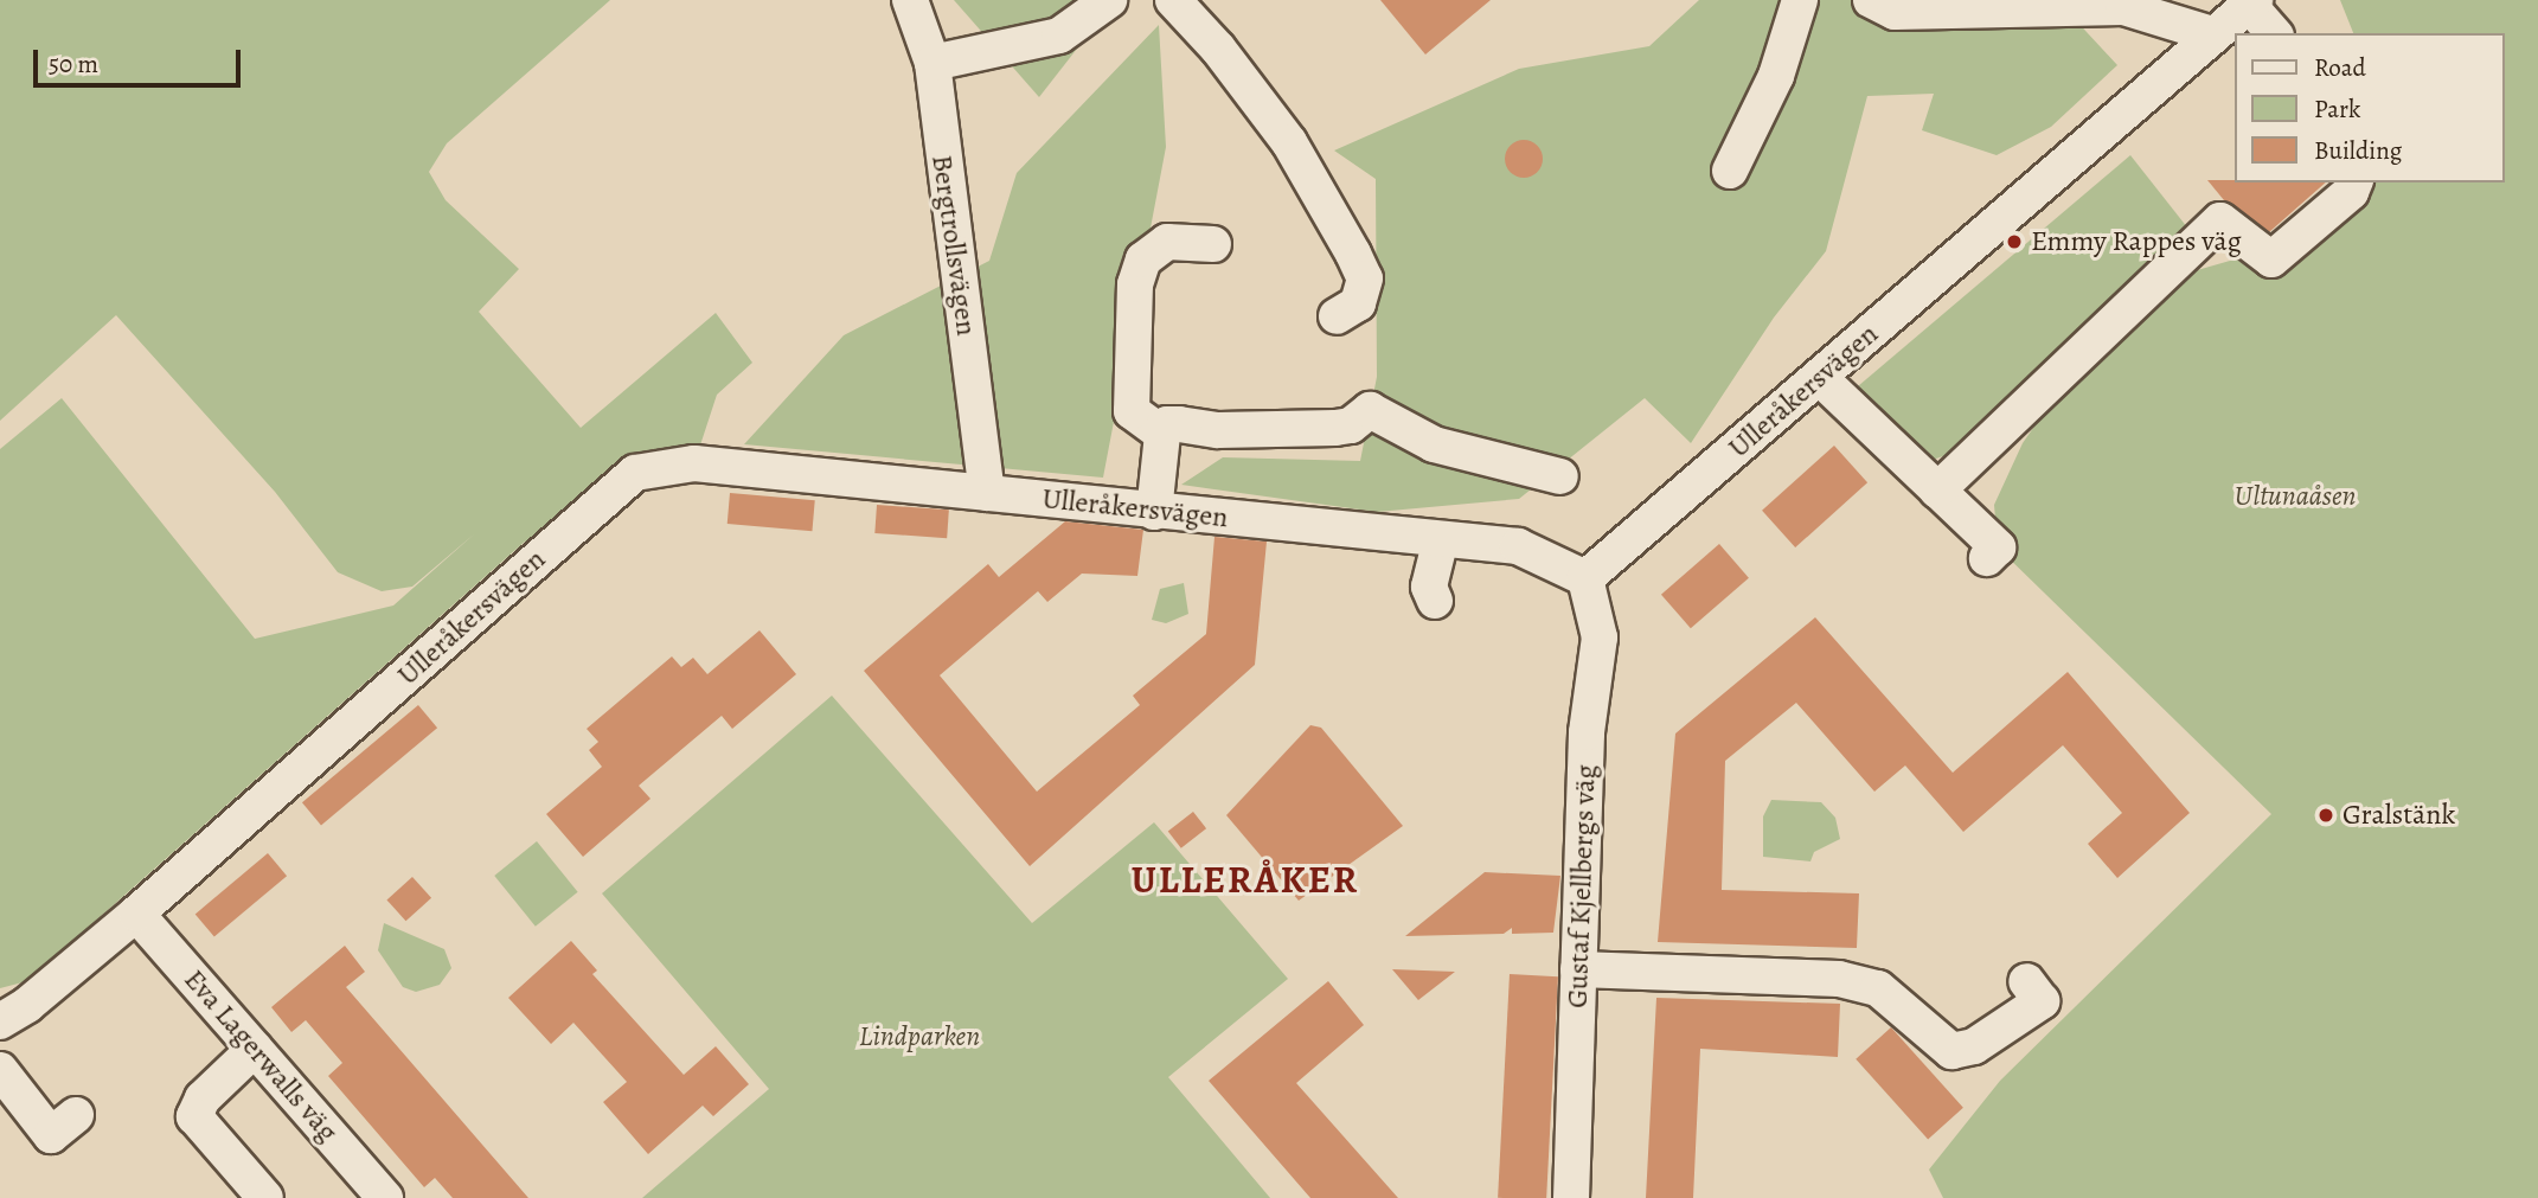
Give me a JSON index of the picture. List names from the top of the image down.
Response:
{
  "streets": {
    "street": [
      "Bergtrollsvägen",
      "Ulleråkersvägen",
      "Gustaf Kjellbergs väg",
      "Eva Lagerwalls väg"
    ]
  },
  "crossings": [
    ["Bergtrollsvägen", "Ulleråkersvägen"],
    ["Ulleråkersvägen", "Gustaf Kjellbergs väg"],
    ["Ulleråkersvägen", "Eva Lagerwalls väg"]
  ],
  "districts": ["ULLERÅKER"],
  "parks": ["Ultunaåsen", "Lindparken"],
  "places": ["Emmy Rappes väg", "Gralstänk"],
  "legend": ["Road", "Park", "Building"],
  "scale_bar": "50 m"
}
